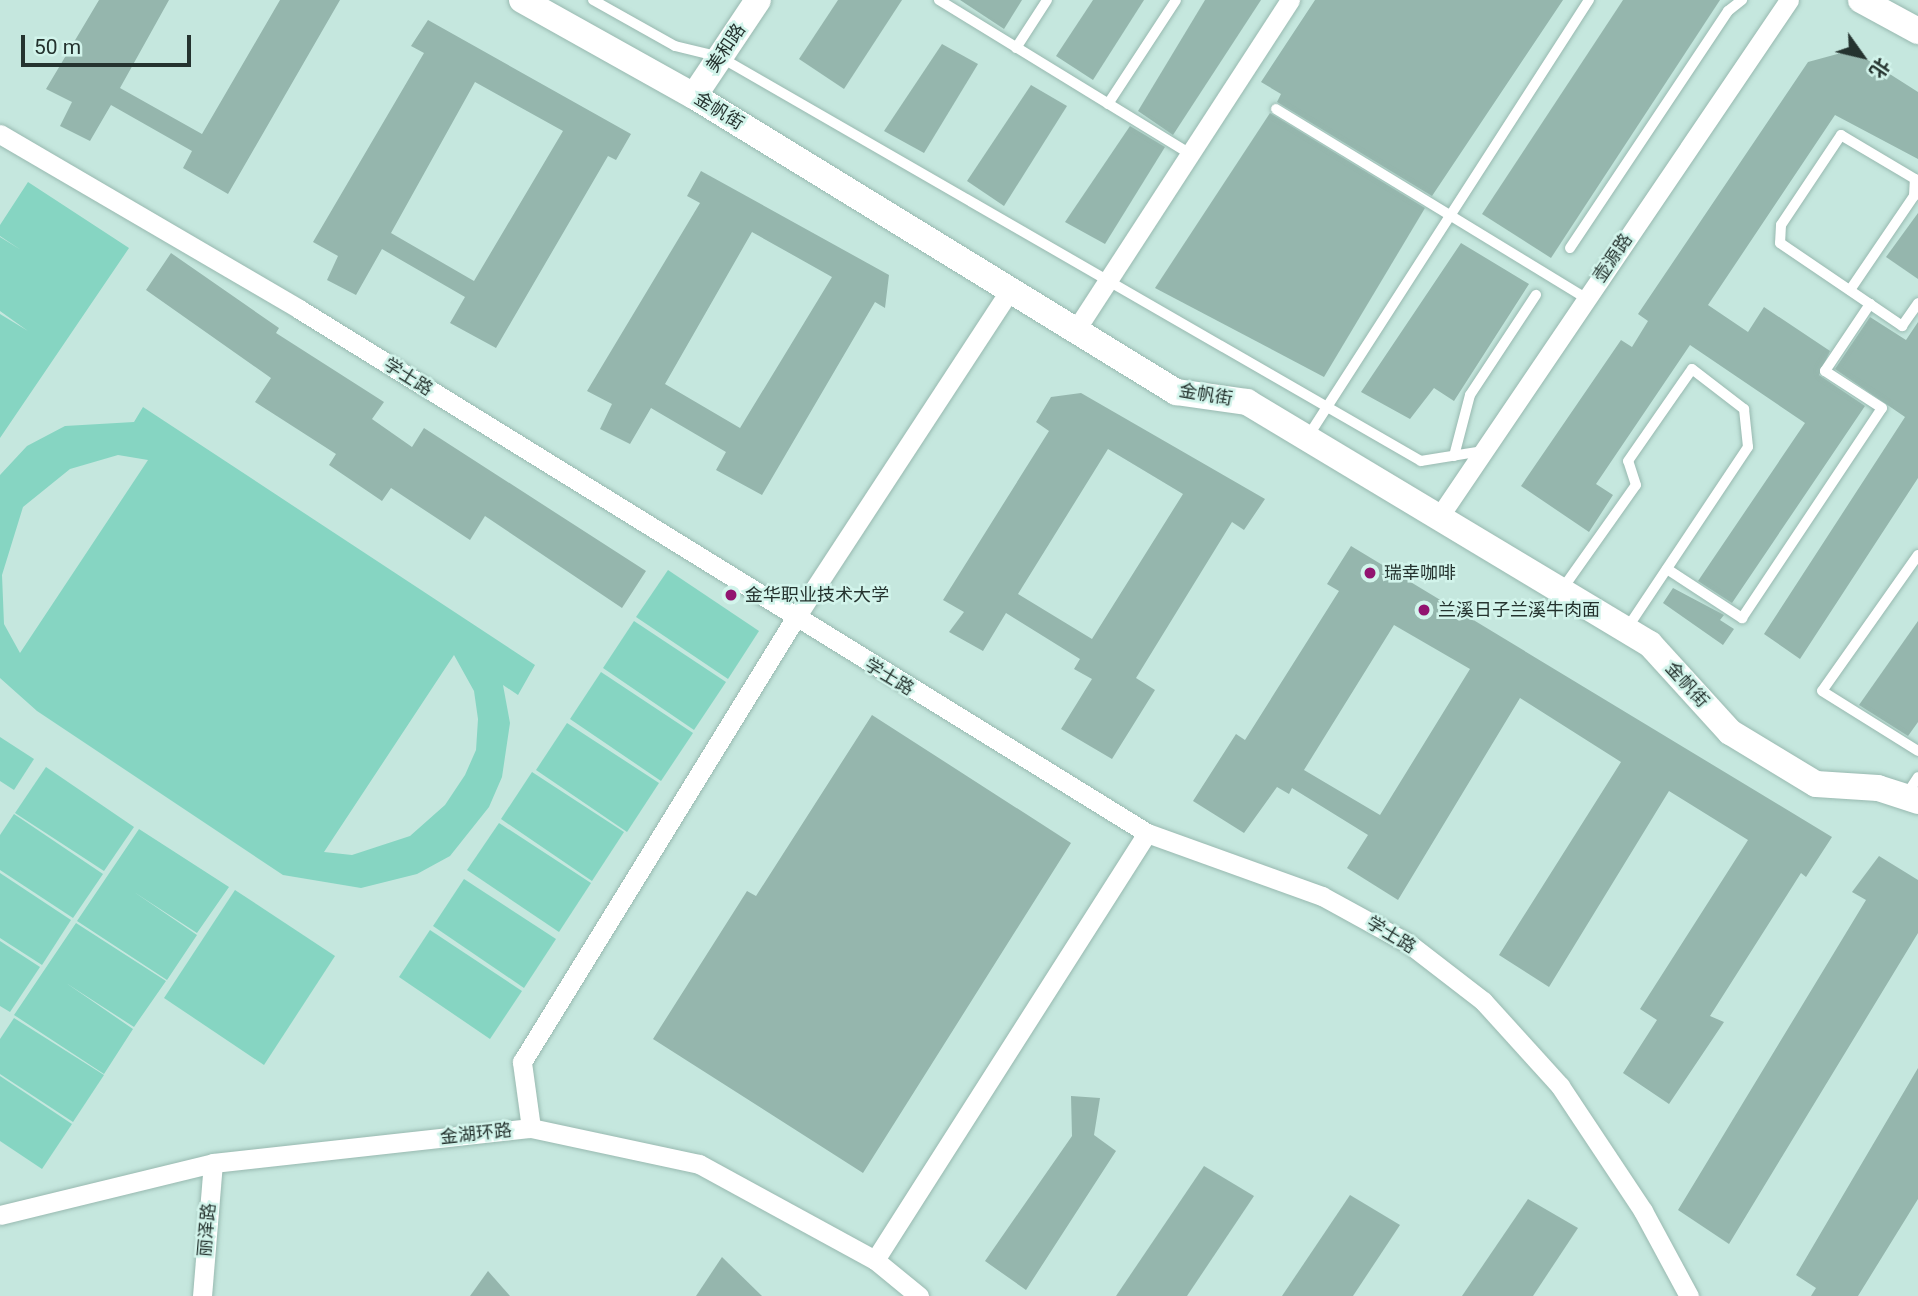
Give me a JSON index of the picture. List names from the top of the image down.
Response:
{
  "streets": {
    "street": [
      "美和路",
      "金帆街",
      "壶源路",
      "学士路",
      "金湖环路",
      "丽泽路"
    ]
  },
  "crossings": [
    ["美和路", "金帆街"],
    ["金帆街", "壶源路"],
    ["金湖环路", "丽泽路"]
  ],
  "places": ["瑞幸咖啡", "金华职业技术大学", "兰溪日子兰溪牛肉面"],
  "scale_bar": "50 m",
  "north": "bottom right"
}
